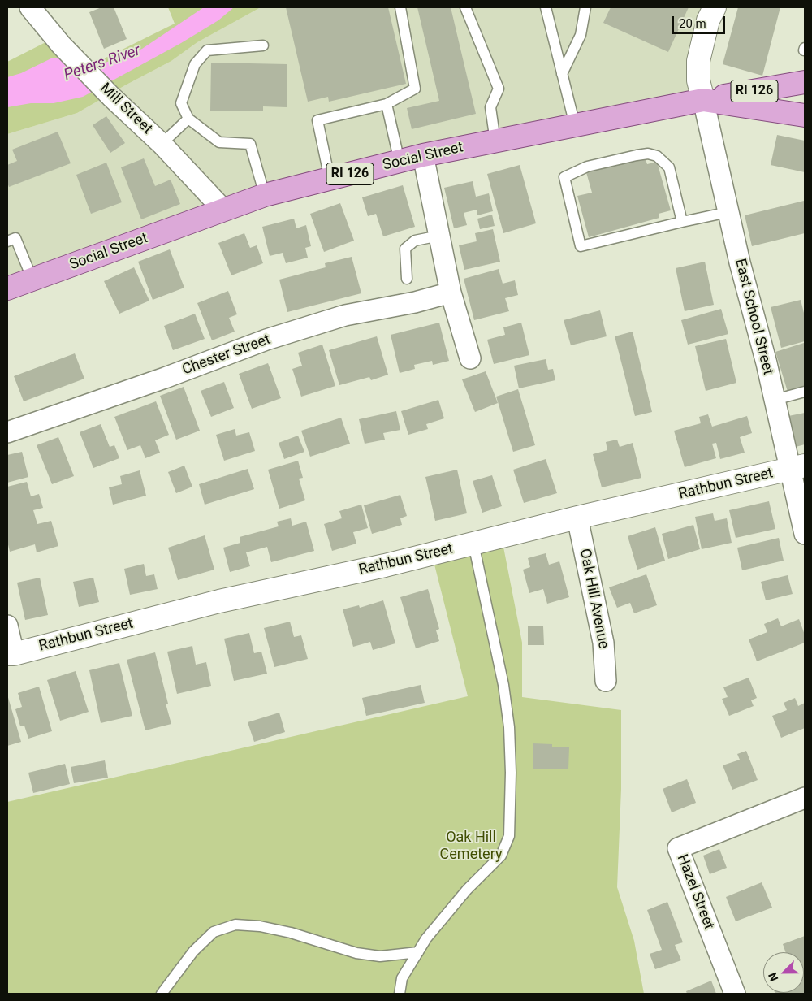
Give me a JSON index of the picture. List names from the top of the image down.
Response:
{
  "streets": {
    "main road": ["RI 126", "Social Street", "Rathbun Street"],
    "street": [
      "Mill Street",
      "East School Street",
      "Chester Street",
      "Oak Hill Avenue",
      "Hazel Street"
    ]
  },
  "crossings": [
    ["RI 126", "Social Street"],
    ["RI 126", "East School Street"],
    ["Mill Street", "Social Street"],
    ["Social Street", "East School Street"],
    ["East School Street", "Rathbun Street"],
    ["Rathbun Street", "Oak Hill Avenue"]
  ],
  "water": ["Peters River"],
  "parks": ["Oak Hill Cemetery"],
  "scale_bar": "20 m",
  "north": "bottom left"
}
